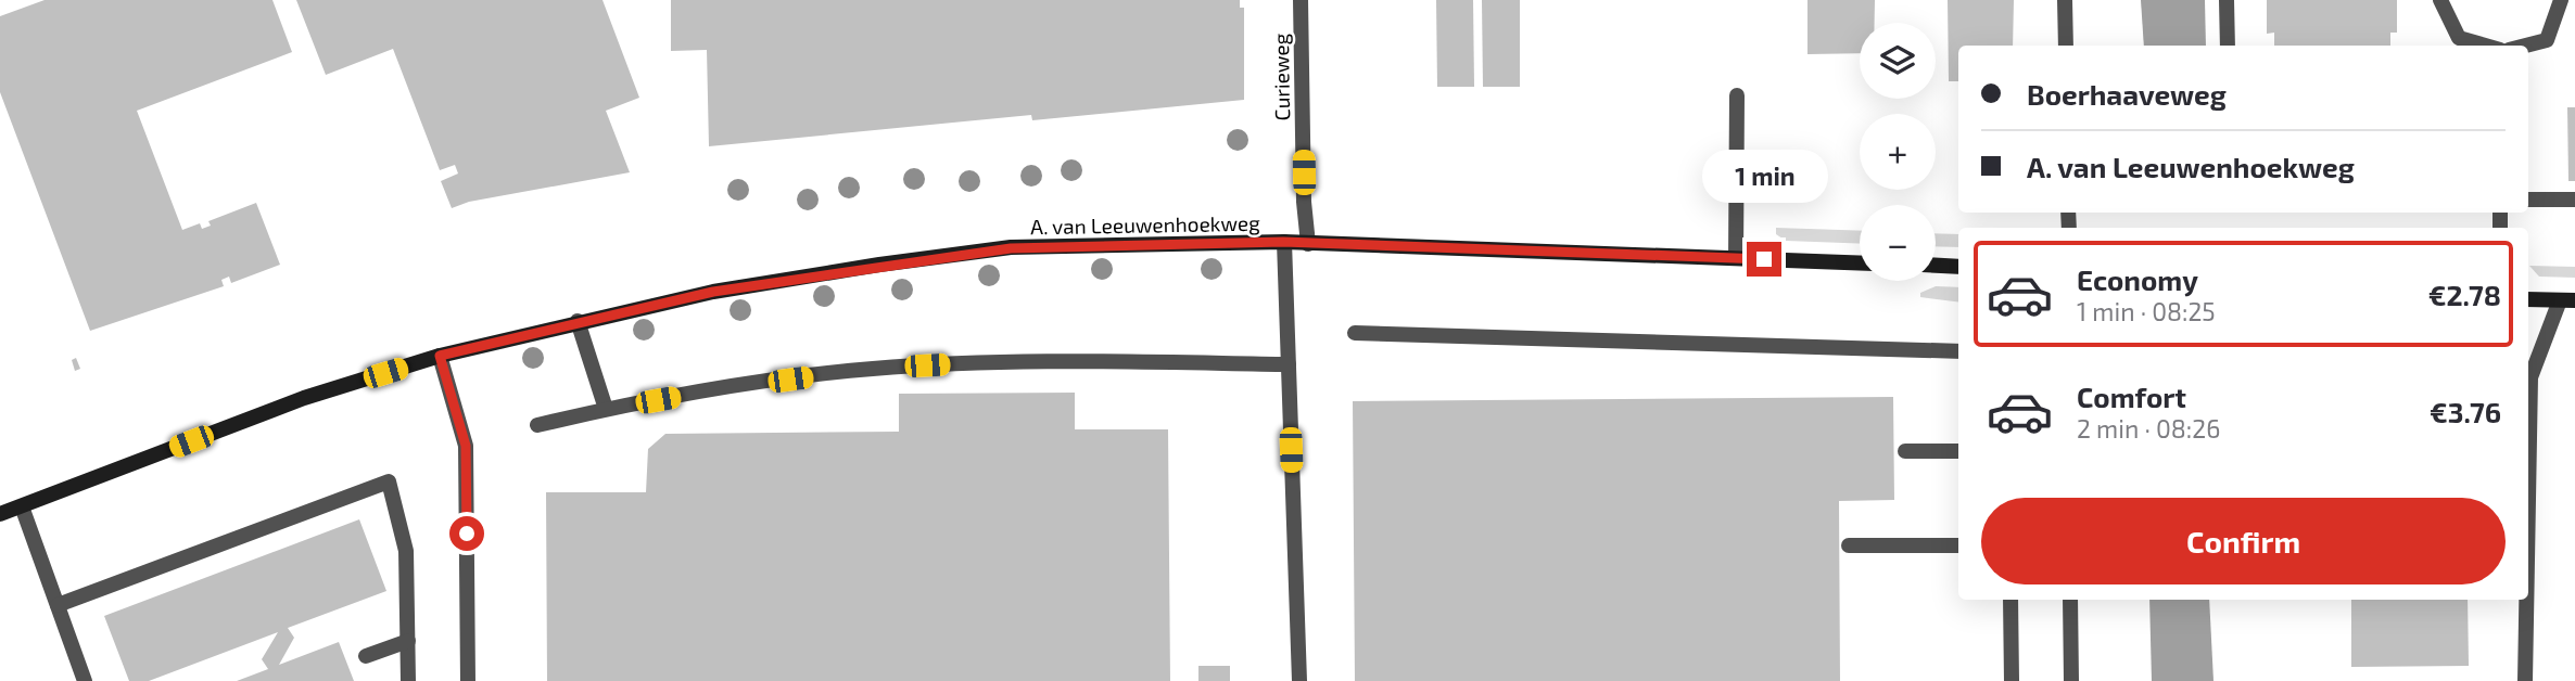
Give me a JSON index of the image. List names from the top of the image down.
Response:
{
  "streets": {
    "street": ["Curieweg", "A. van Leeuwenhoekweg"]
  },
  "crossings": [
    ["Curieweg", "A. van Leeuwenhoekweg"]
  ],
  "page": {
    "map_buttons": ["+", "−"],
    "banner": ["Boerhaaveweg", "A. van Leeuwenhoekweg"],
    "bubble": "1 min",
    "list": [
      {
        "name": "Economy",
        "note": "1 min · 08:25",
        "value": "€2.78"
      },
      {
        "name": "Comfort",
        "note": "2 min · 08:26",
        "value": "€3.76"
      }
    ],
    "buttons": "Confirm"
  }
}
